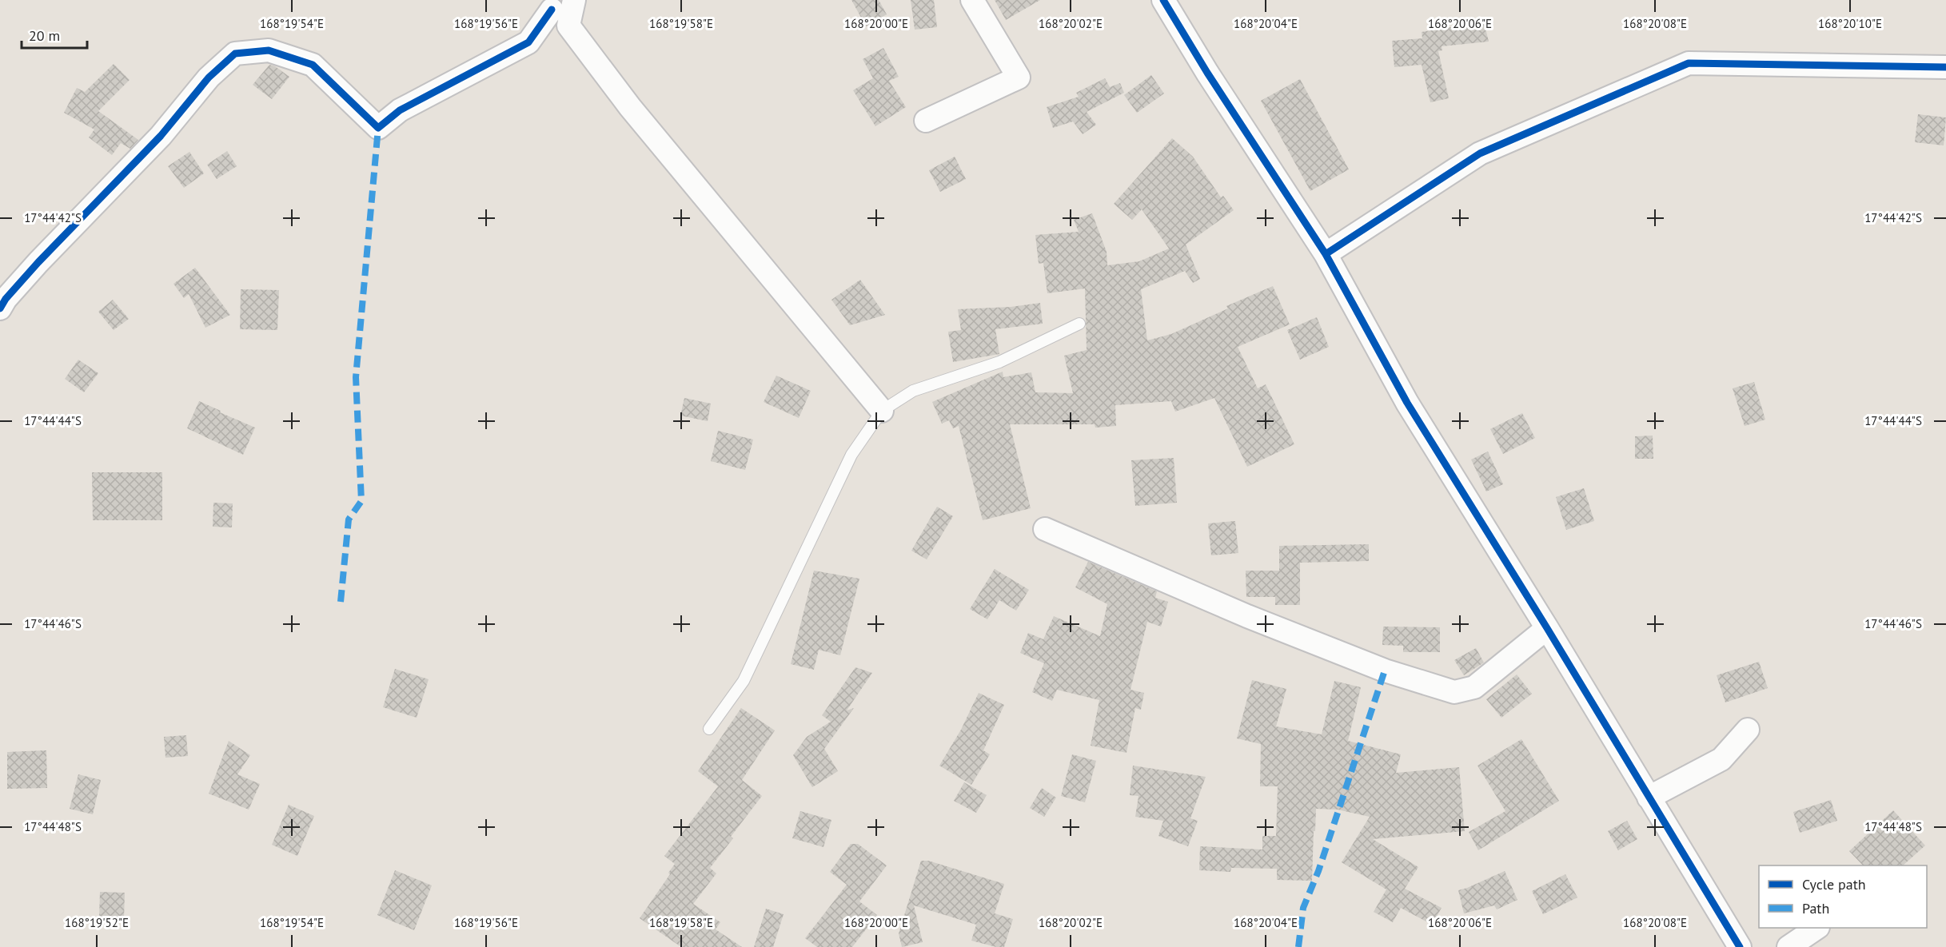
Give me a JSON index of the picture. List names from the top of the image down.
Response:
{
  "legend": ["Cycle path", "Path"],
  "scale_bar": "20 m",
  "coordinates": [
    "168°19'54\"E",
    "168°19'56\"E",
    "168°19'58\"E",
    "168°20'00\"E",
    "168°20'02\"E",
    "168°20'04\"E",
    "168°20'06\"E",
    "168°20'08\"E",
    "168°20'10\"E",
    "17°44'42\"S",
    "17°44'44\"S",
    "17°44'46\"S",
    "17°44'48\"S",
    "168°19'52\"E"
  ]
}
